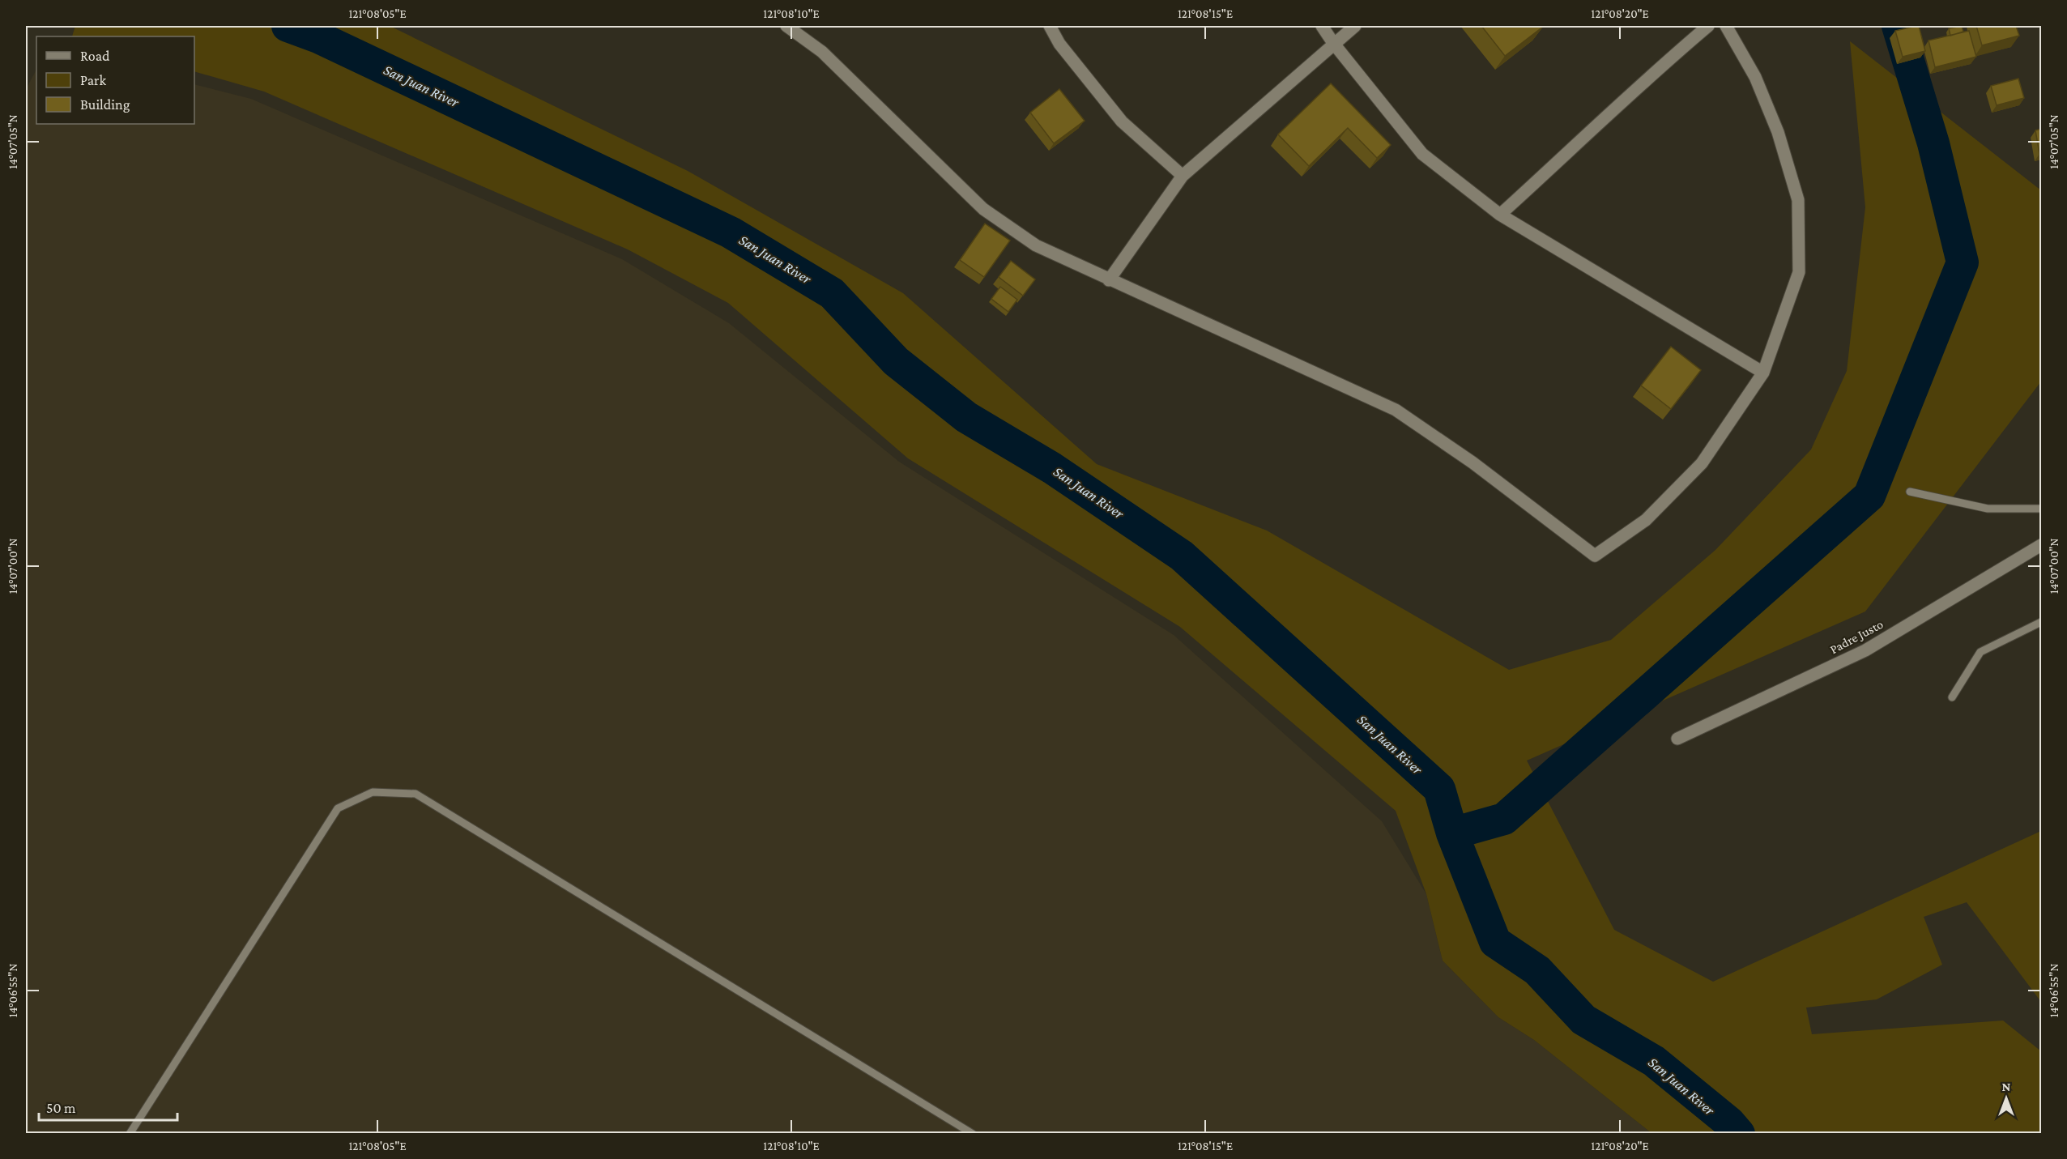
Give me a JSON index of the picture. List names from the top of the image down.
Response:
{
  "streets": {
    "street": ["Padre Justo"]
  },
  "water": ["San Juan River"],
  "legend": ["Road", "Park", "Building"],
  "scale_bar": "50 m",
  "north": "top",
  "coordinates": [
    "121°08'05\"E",
    "121°08'10\"E",
    "121°08'15\"E",
    "121°08'20\"E",
    "14°07'05\"N",
    "14°07'00\"N",
    "14°06'55\"N"
  ]
}
